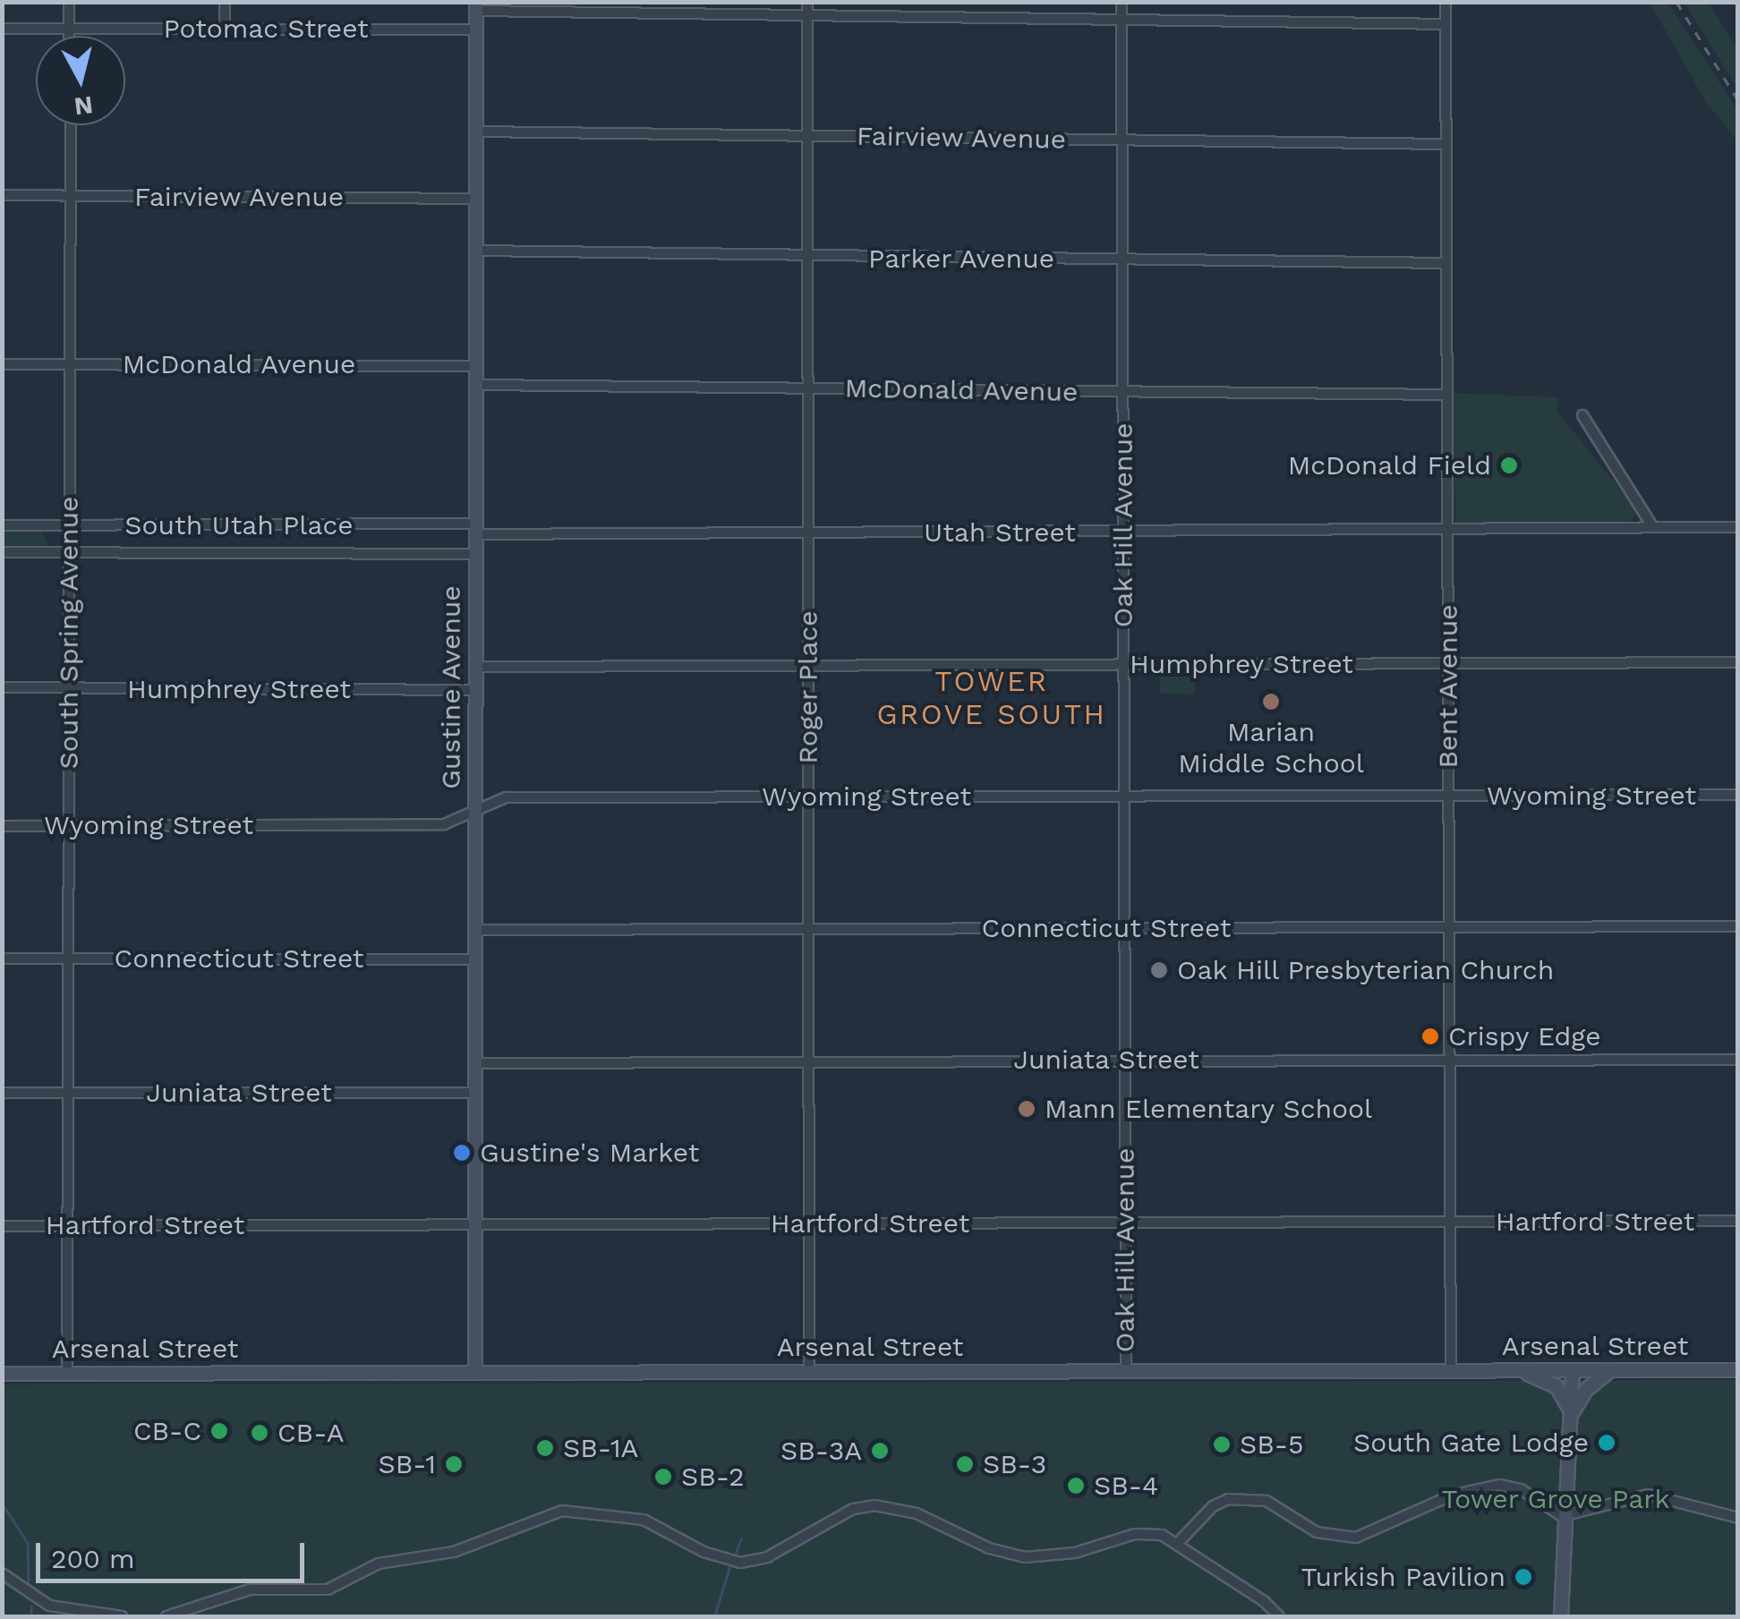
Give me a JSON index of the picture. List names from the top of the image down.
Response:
{
  "streets": {
    "street": [
      "Potomac Street",
      "Fairview Avenue",
      "Parker Avenue",
      "McDonald Avenue",
      "South Utah Place",
      "Oak Hill Avenue",
      "Utah Street",
      "South Spring Avenue",
      "Humphrey Street",
      "Bent Avenue",
      "Gustine Avenue",
      "Roger Place",
      "Wyoming Street",
      "Connecticut Street",
      "Juniata Street",
      "Hartford Street",
      "Arsenal Street"
    ]
  },
  "crossings": [
    ["Potomac Street", "Gustine Avenue"],
    ["Fairview Avenue", "Oak Hill Avenue"],
    ["Fairview Avenue", "South Spring Avenue"],
    ["Fairview Avenue", "Bent Avenue"],
    ["Fairview Avenue", "Gustine Avenue"],
    ["Fairview Avenue", "Roger Place"],
    ["Parker Avenue", "Oak Hill Avenue"],
    ["Parker Avenue", "Bent Avenue"],
    ["Parker Avenue", "Gustine Avenue"],
    ["Parker Avenue", "Roger Place"],
    ["McDonald Avenue", "Oak Hill Avenue"],
    ["McDonald Avenue", "South Spring Avenue"],
    ["McDonald Avenue", "Bent Avenue"],
    ["McDonald Avenue", "Gustine Avenue"],
    ["McDonald Avenue", "Roger Place"],
    ["South Utah Place", "Utah Street"],
    ["South Utah Place", "South Spring Avenue"],
    ["South Utah Place", "Gustine Avenue"],
    ["Oak Hill Avenue", "Utah Street"],
    ["Oak Hill Avenue", "Humphrey Street"],
    ["Oak Hill Avenue", "Wyoming Street"],
    ["Oak Hill Avenue", "Connecticut Street"],
    ["Oak Hill Avenue", "Juniata Street"],
    ["Oak Hill Avenue", "Hartford Street"],
    ["Oak Hill Avenue", "Arsenal Street"],
    ["Utah Street", "Bent Avenue"],
    ["Utah Street", "Gustine Avenue"],
    ["Utah Street", "Roger Place"],
    ["South Spring Avenue", "Humphrey Street"],
    ["South Spring Avenue", "Wyoming Street"],
    ["South Spring Avenue", "Connecticut Street"],
    ["South Spring Avenue", "Juniata Street"],
    ["South Spring Avenue", "Hartford Street"],
    ["South Spring Avenue", "Arsenal Street"],
    ["Humphrey Street", "Bent Avenue"],
    ["Humphrey Street", "Gustine Avenue"],
    ["Humphrey Street", "Roger Place"],
    ["Bent Avenue", "Wyoming Street"],
    ["Bent Avenue", "Connecticut Street"],
    ["Bent Avenue", "Juniata Street"],
    ["Bent Avenue", "Hartford Street"],
    ["Bent Avenue", "Arsenal Street"],
    ["Gustine Avenue", "Wyoming Street"],
    ["Gustine Avenue", "Connecticut Street"],
    ["Gustine Avenue", "Juniata Street"],
    ["Gustine Avenue", "Hartford Street"],
    ["Gustine Avenue", "Arsenal Street"],
    ["Roger Place", "Wyoming Street"],
    ["Roger Place", "Connecticut Street"],
    ["Roger Place", "Juniata Street"],
    ["Roger Place", "Hartford Street"],
    ["Roger Place", "Arsenal Street"]
  ],
  "districts": ["TOWER GROVE SOUTH"],
  "parks": ["Tower Grove Park"],
  "places": [
    "McDonald Field",
    "Marian Middle School",
    "Oak Hill Presbyterian Church",
    "Crispy Edge",
    "Mann Elementary School",
    "Gustine's Market",
    "CB-C",
    "CB-A",
    "South Gate Lodge",
    "SB-5",
    "SB-1A",
    "SB-3A",
    "SB-1",
    "SB-3",
    "SB-2",
    "SB-4",
    "Turkish Pavilion"
  ],
  "scale_bar": "200 m",
  "north": "bottom"
}
